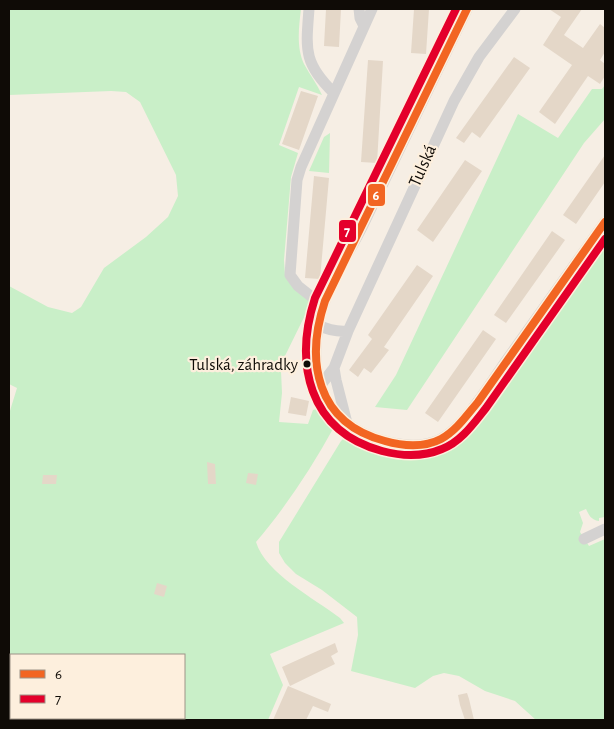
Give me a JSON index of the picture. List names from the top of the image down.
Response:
{
  "streets": {
    "street": ["Tulská"]
  },
  "places": ["Tulská, záhradky"],
  "lines": ["transit line 6", "transit line 7"],
  "legend": ["6", "7"]
}
